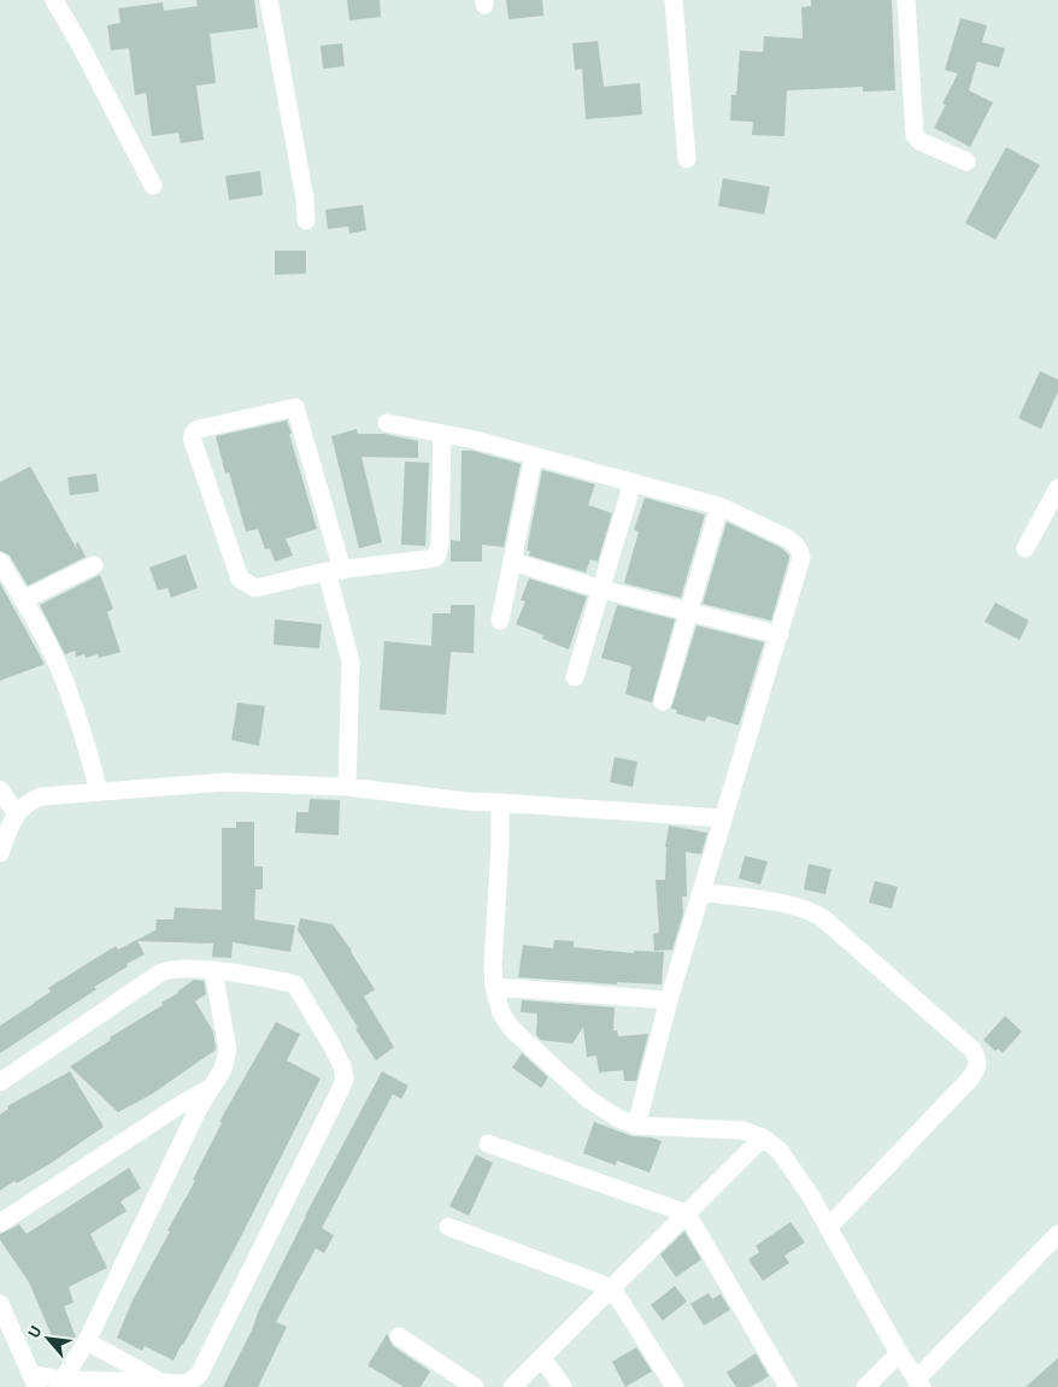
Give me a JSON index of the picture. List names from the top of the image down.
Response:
{
  "north": "top left"
}
